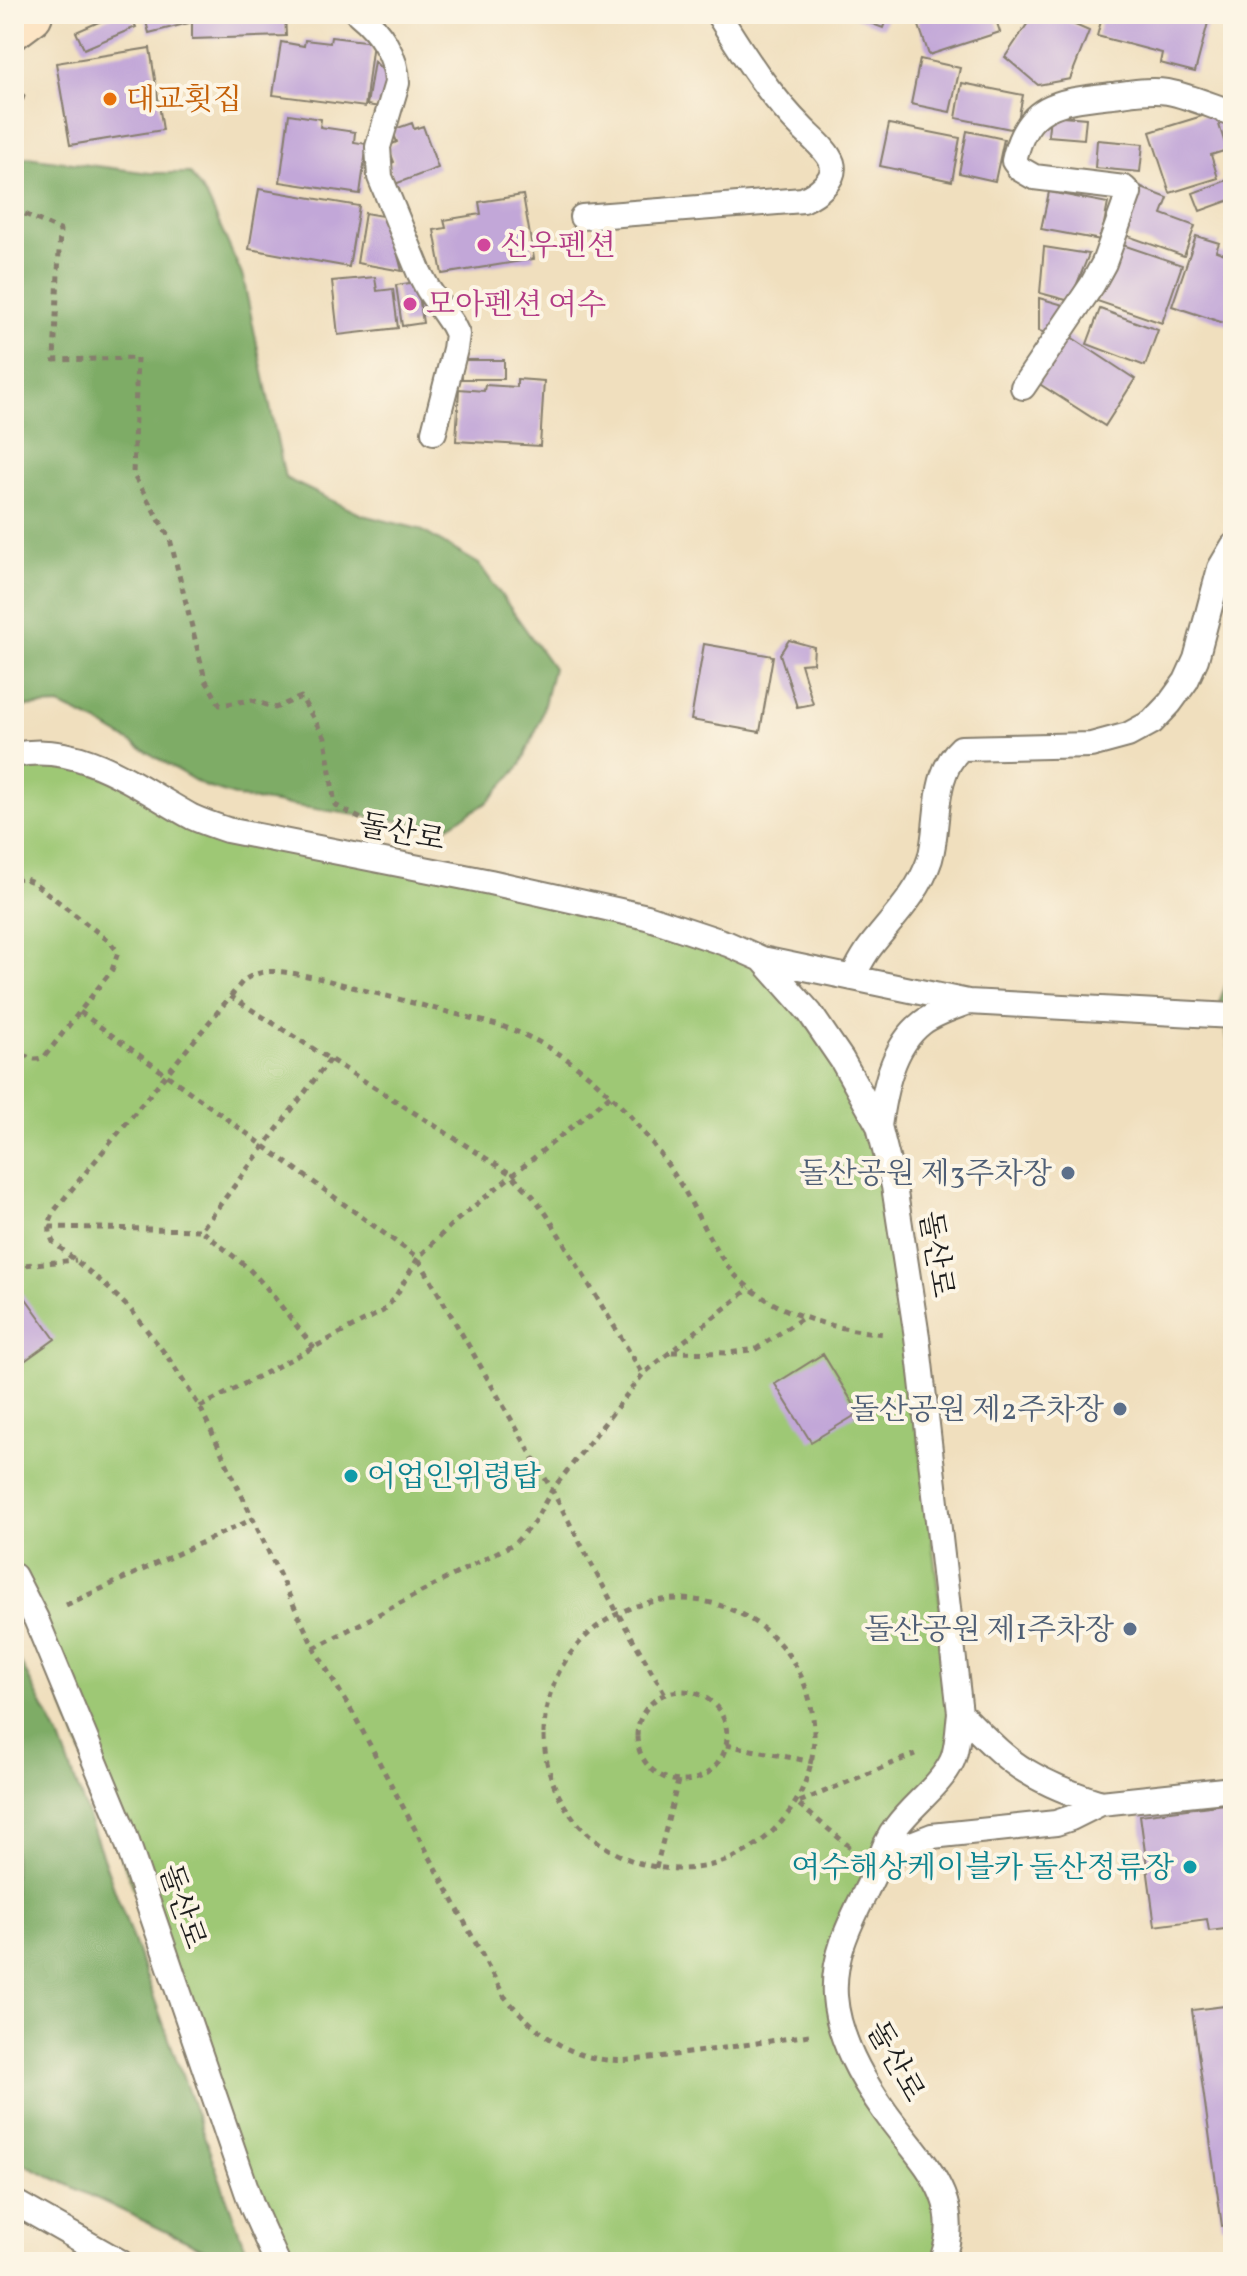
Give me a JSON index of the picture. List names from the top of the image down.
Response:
{
  "streets": {
    "lane": ["돌산로"]
  },
  "places": [
    "대교횟집",
    "신우펜션",
    "모아펜션 여수",
    "돌산공원 제3주차장",
    "돌산공원 제2주차장",
    "어업인위령탑",
    "돌산공원 제1주차장",
    "여수해상케이블카 돌산정류장"
  ]
}
